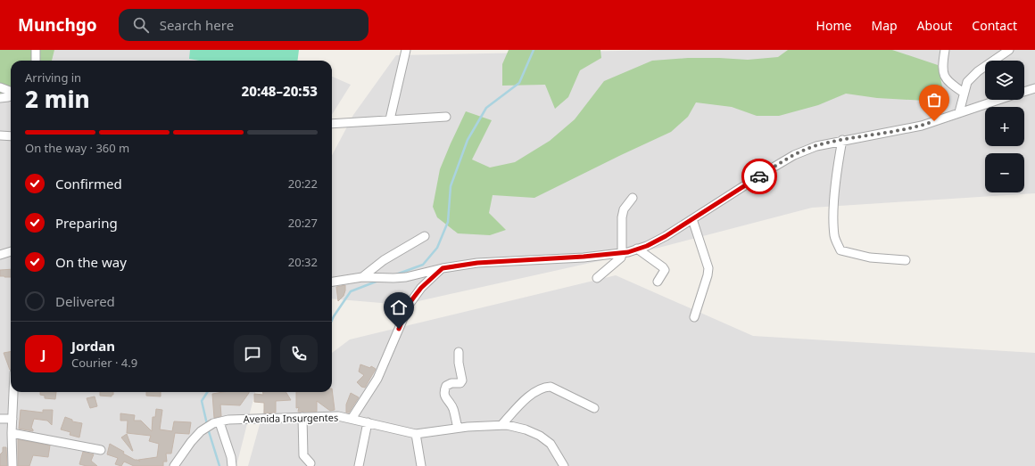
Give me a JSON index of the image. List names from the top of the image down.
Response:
{
  "streets": {
    "street": ["Avenida Insurgentes"]
  },
  "page": {
    "header": "Munchgo",
    "search": "Search here",
    "nav": [
      "Home",
      "Map",
      "About",
      "Contact"
    ],
    "map_buttons": ["+", "−"],
    "heading": ["2 min", "Arriving in", "20:48–20:53"],
    "panel": ["Jordan", "Courier · 4.9"],
    "bar": "On the way · 360 m",
    "list": [
      ["Confirmed", "20:22"],
      ["Preparing", "20:27"],
      ["On the way", "20:32"],
      "Delivered"
    ],
    "round": "J"
  }
}
